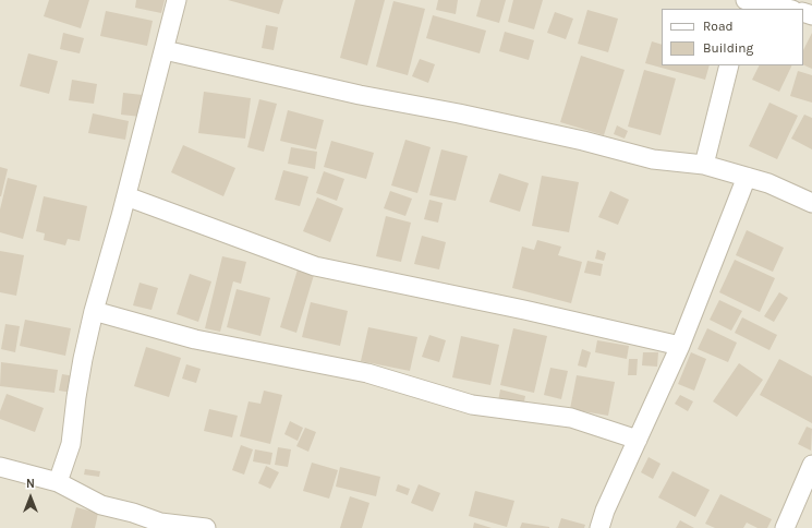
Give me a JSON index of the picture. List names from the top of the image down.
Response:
{
  "legend": ["Road", "Building"],
  "north": "top"
}
